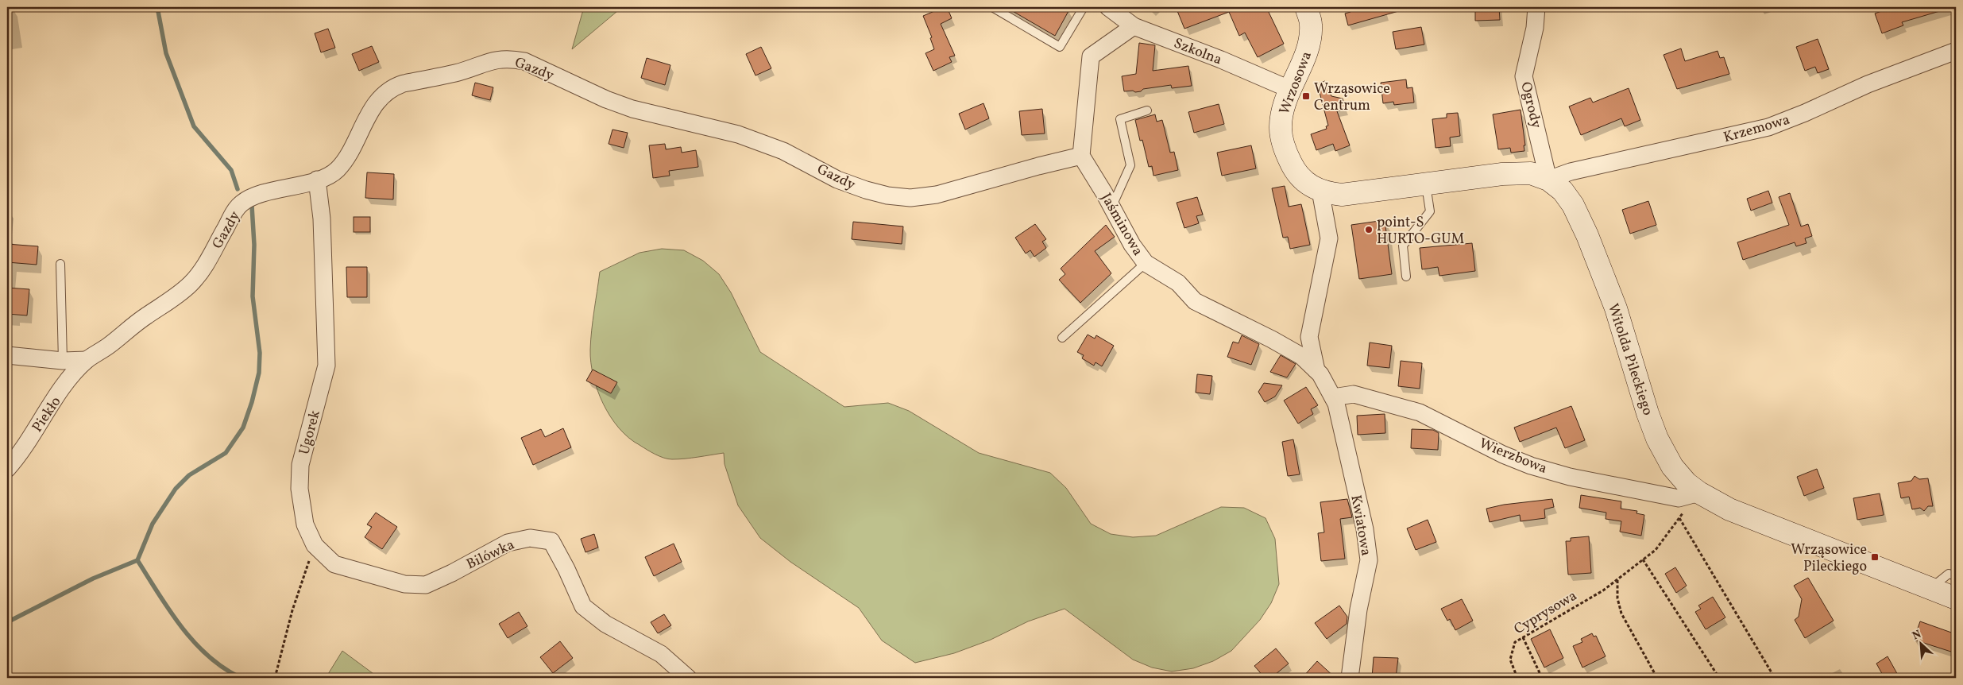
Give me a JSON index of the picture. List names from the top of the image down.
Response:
{
  "streets": {
    "street": [
      "Szkolna",
      "Gazdy",
      "Wrzosowa",
      "Ogrody",
      "Krzemowa",
      "Jaśminowa",
      "Witolda Pileckiego",
      "Piekło",
      "Ugorek",
      "Wierzbowa",
      "Kwiatowa",
      "Bilówka"
    ],
    "path": ["Cyprysowa"]
  },
  "crossings": [
    ["Szkolna", "Wrzosowa"],
    ["Gazdy", "Jaśminowa"],
    ["Gazdy", "Piekło"],
    ["Gazdy", "Ugorek"],
    ["Wrzosowa", "Witolda Pileckiego"],
    ["Ogrody", "Krzemowa"],
    ["Ogrody", "Witolda Pileckiego"],
    ["Krzemowa", "Witolda Pileckiego"],
    ["Jaśminowa", "Wierzbowa"],
    ["Jaśminowa", "Kwiatowa"],
    ["Witolda Pileckiego", "Wierzbowa"],
    ["Witolda Pileckiego", "Cyprysowa"],
    ["Ugorek", "Bilówka"],
    ["Wierzbowa", "Kwiatowa"],
    ["Wierzbowa", "Cyprysowa"]
  ],
  "places": {
    "transit": ["Wrząsowice Centrum", "Wrząsowice Pileckiego"],
    "other": ["point-S HURTO-GUM"]
  },
  "north": "top left"
}
